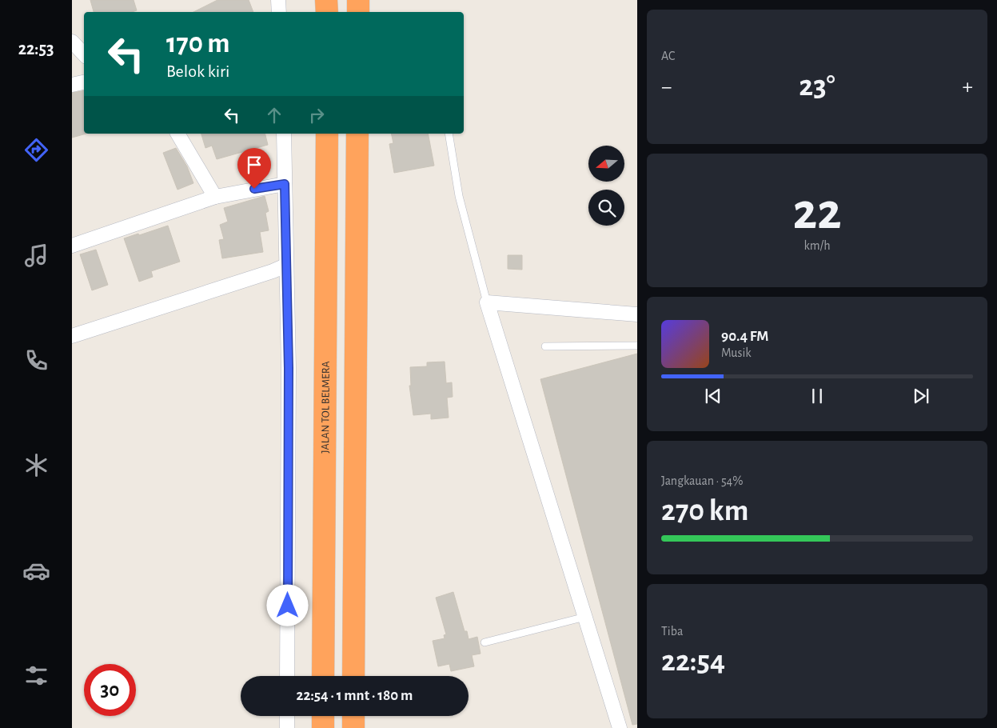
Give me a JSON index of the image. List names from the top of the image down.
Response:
{
  "streets": {
    "highway": ["JALAN TOL BELMERA"]
  },
  "north": "left",
  "page": {
    "tabs": "22:53",
    "tile": [
      "AC",
      ["22", "km/h"],
      ["Jangkauan · 54%", "270 km"],
      ["Tiba", "22:54"]
    ],
    "turn": ["170 m", "Belok kiri"],
    "heat": ["−", "23°", "+"],
    "song": ["90.4 FM", "Musik"],
    "limit": "30",
    "trip": "22:54 · 1 mnt · 180 m"
  }
}
